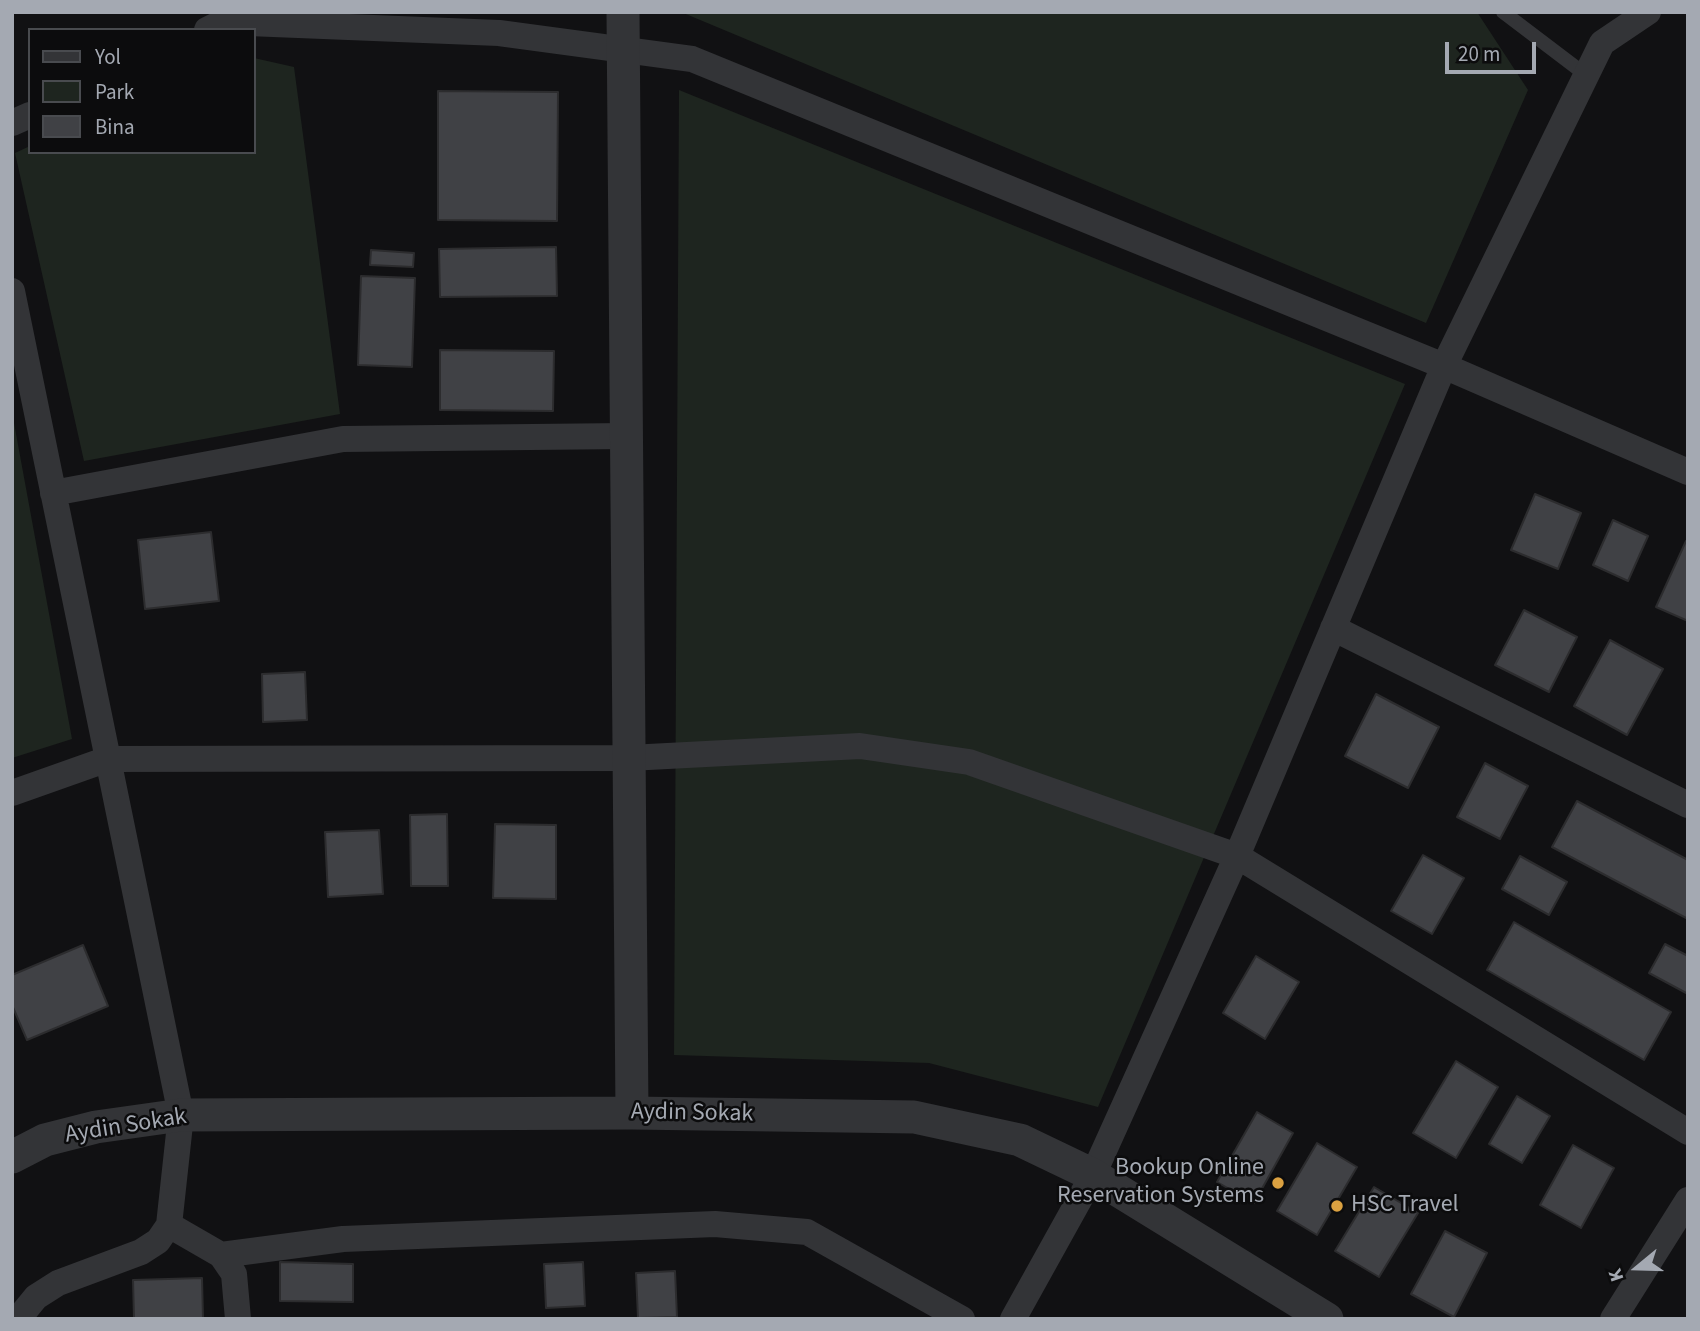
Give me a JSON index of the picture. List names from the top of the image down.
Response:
{
  "streets": {
    "street": ["Aydin Sokak"]
  },
  "places": ["Bookup Online Reservation Systems", "HSC Travel"],
  "legend": ["Yol", "Park", "Bina"],
  "scale_bar": "20 m",
  "north": "left"
}
